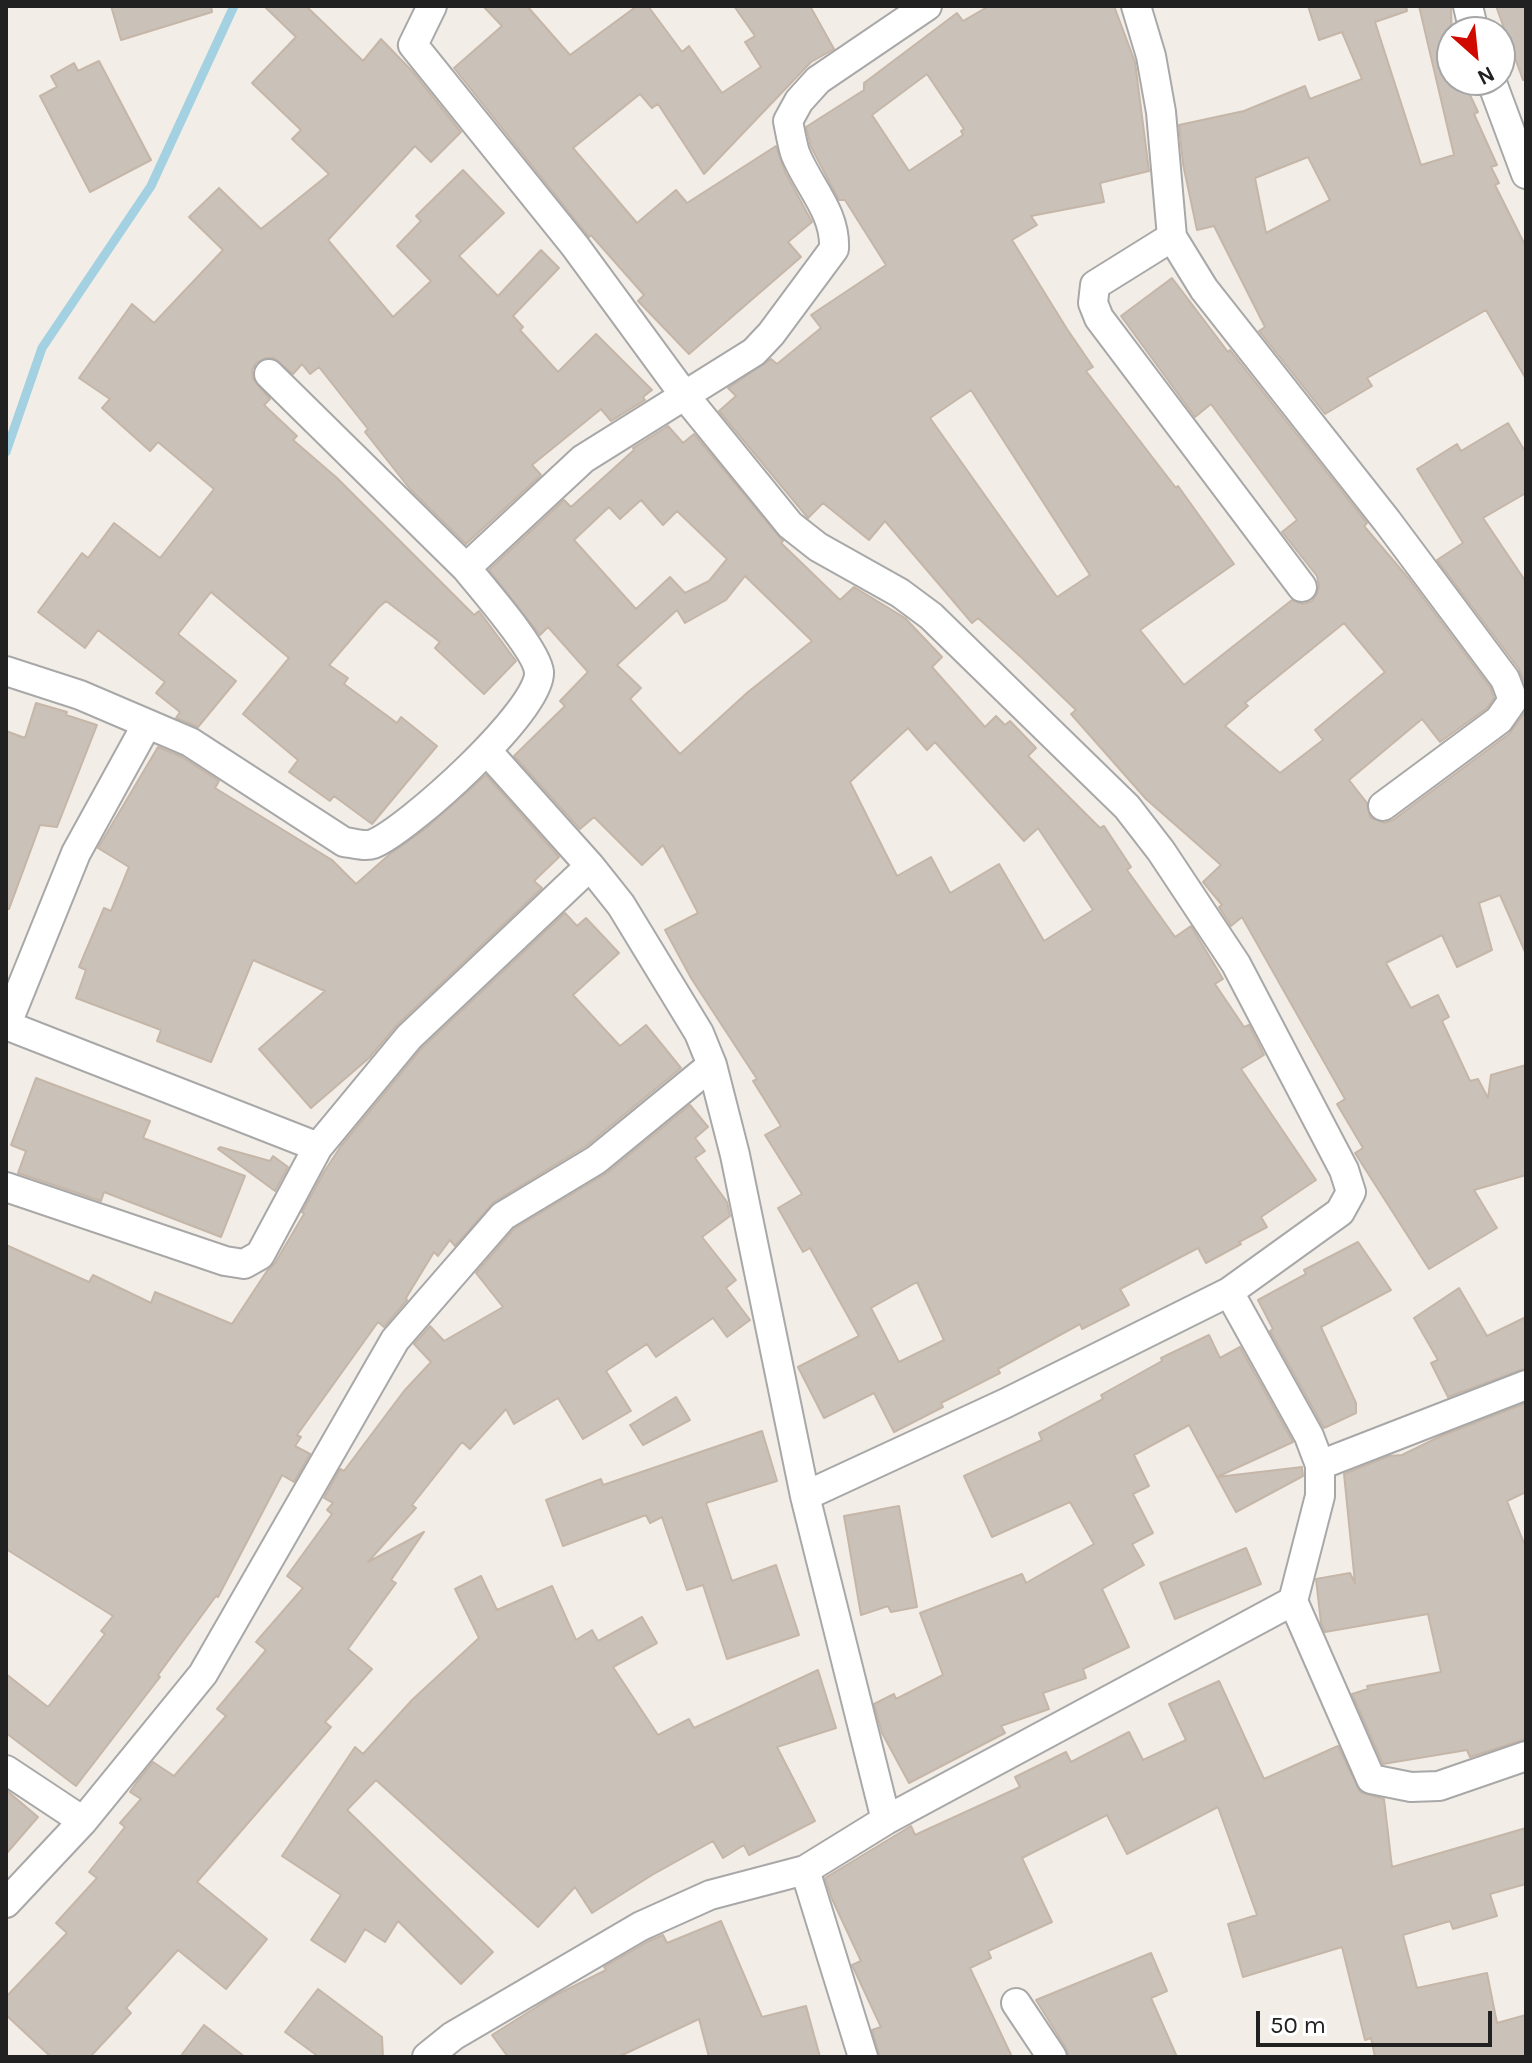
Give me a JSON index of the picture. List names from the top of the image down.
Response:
{
  "scale_bar": "50 m",
  "north": "bottom right"
}
